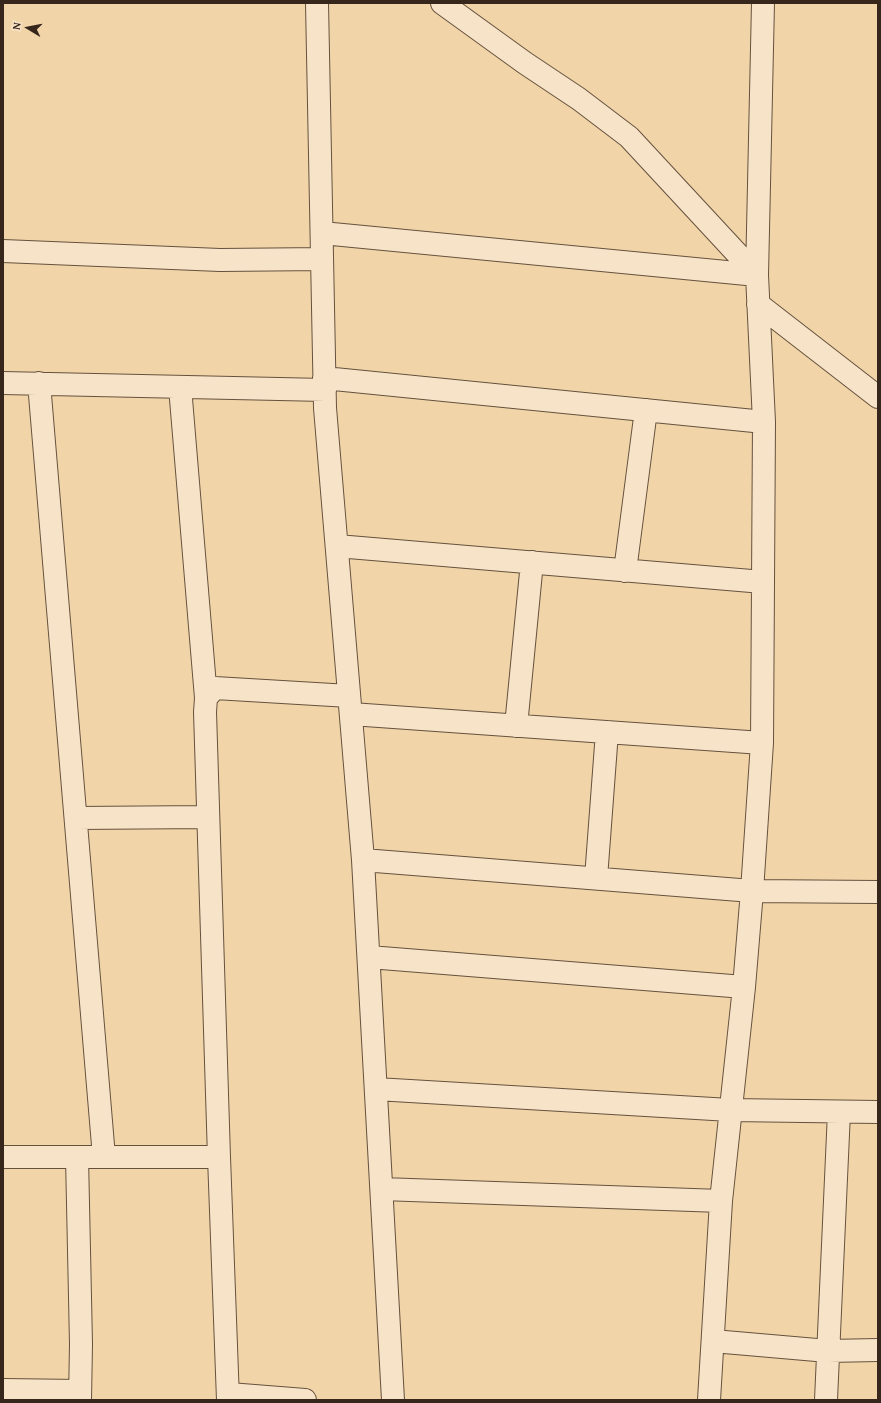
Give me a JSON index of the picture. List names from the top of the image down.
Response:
{
  "north": "left"
}
